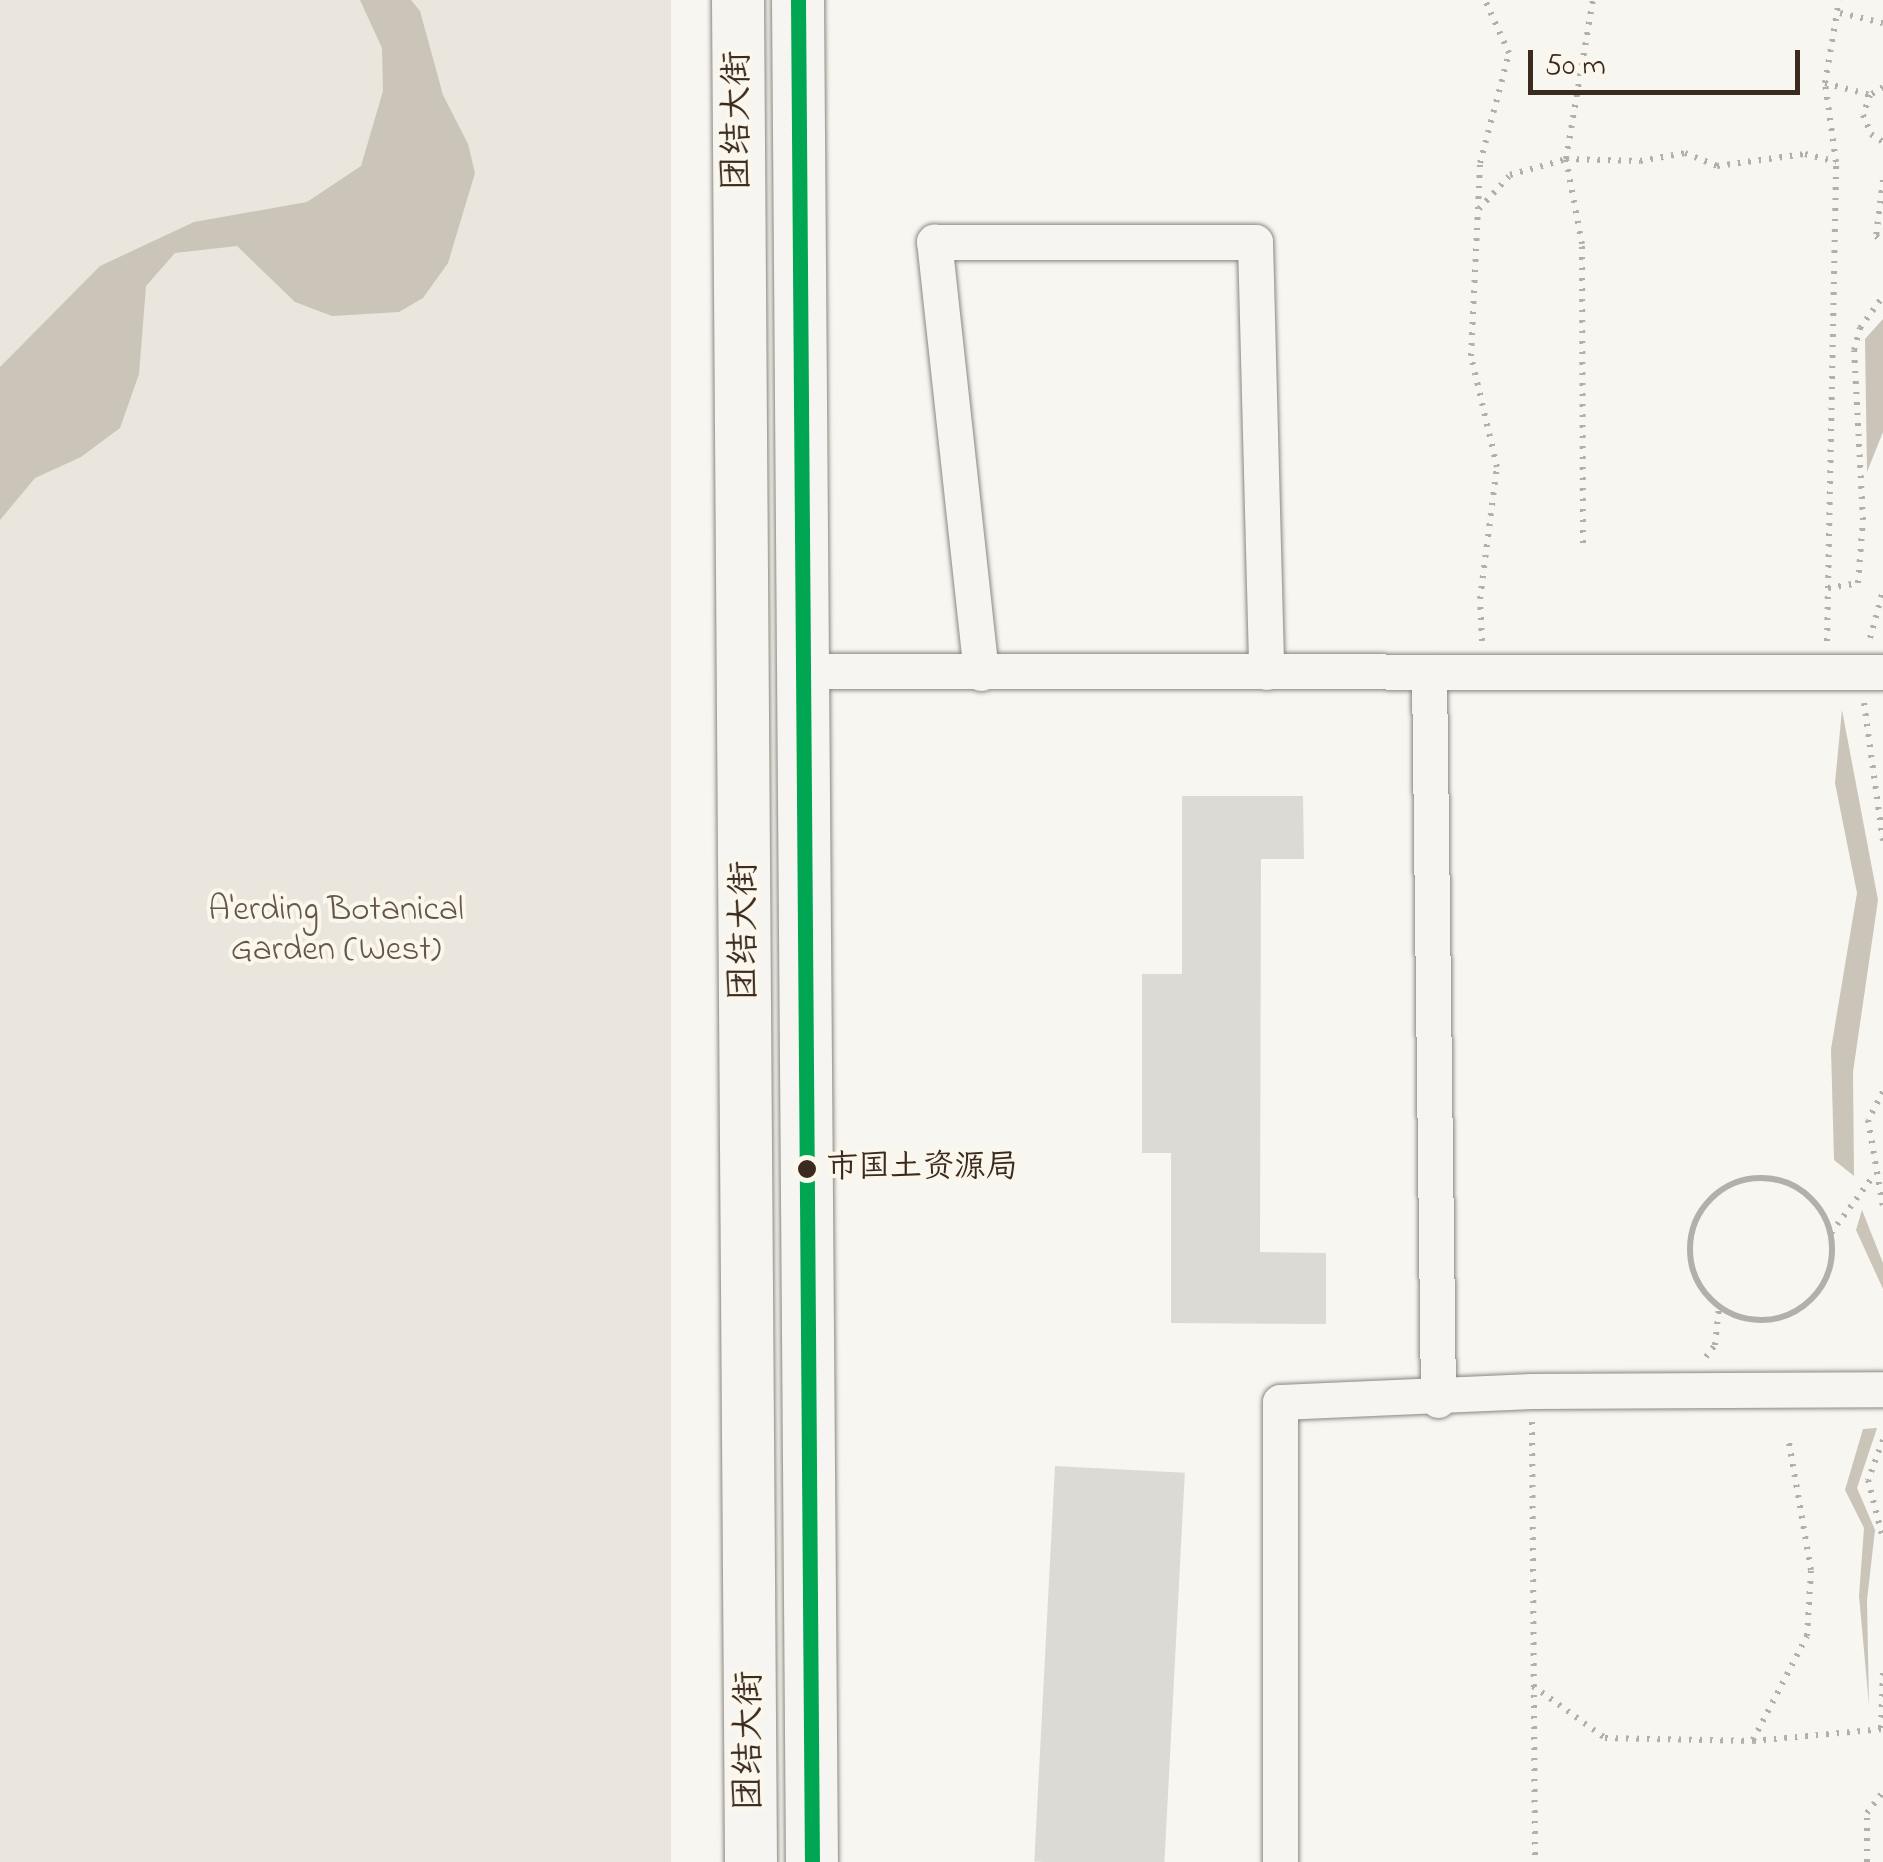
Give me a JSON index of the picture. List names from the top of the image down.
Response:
{
  "streets": {
    "main road": ["团结大街"]
  },
  "parks": ["A'erding Botanical Garden (West)"],
  "places": ["市国土资源局"],
  "scale_bar": "50 m"
}
